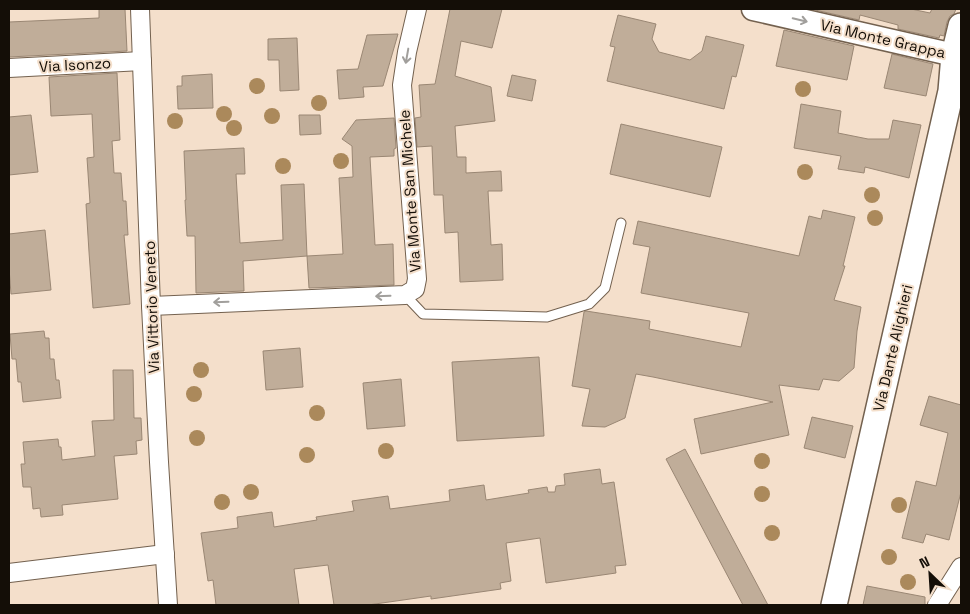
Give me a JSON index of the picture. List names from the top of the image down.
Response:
{
  "streets": {
    "main road": ["Via Dante Alighieri"],
    "street": [
      "Via Monte Grappa",
      "Via Isonzo",
      "Via Monte San Michele",
      "Via Vittorio Veneto"
    ]
  },
  "crossings": [
    ["Via Monte Grappa", "Via Dante Alighieri"],
    ["Via Isonzo", "Via Vittorio Veneto"],
    ["Via Monte San Michele", "Via Vittorio Veneto"]
  ],
  "one_way": ["Via Monte Grappa"],
  "north": "top left"
}
